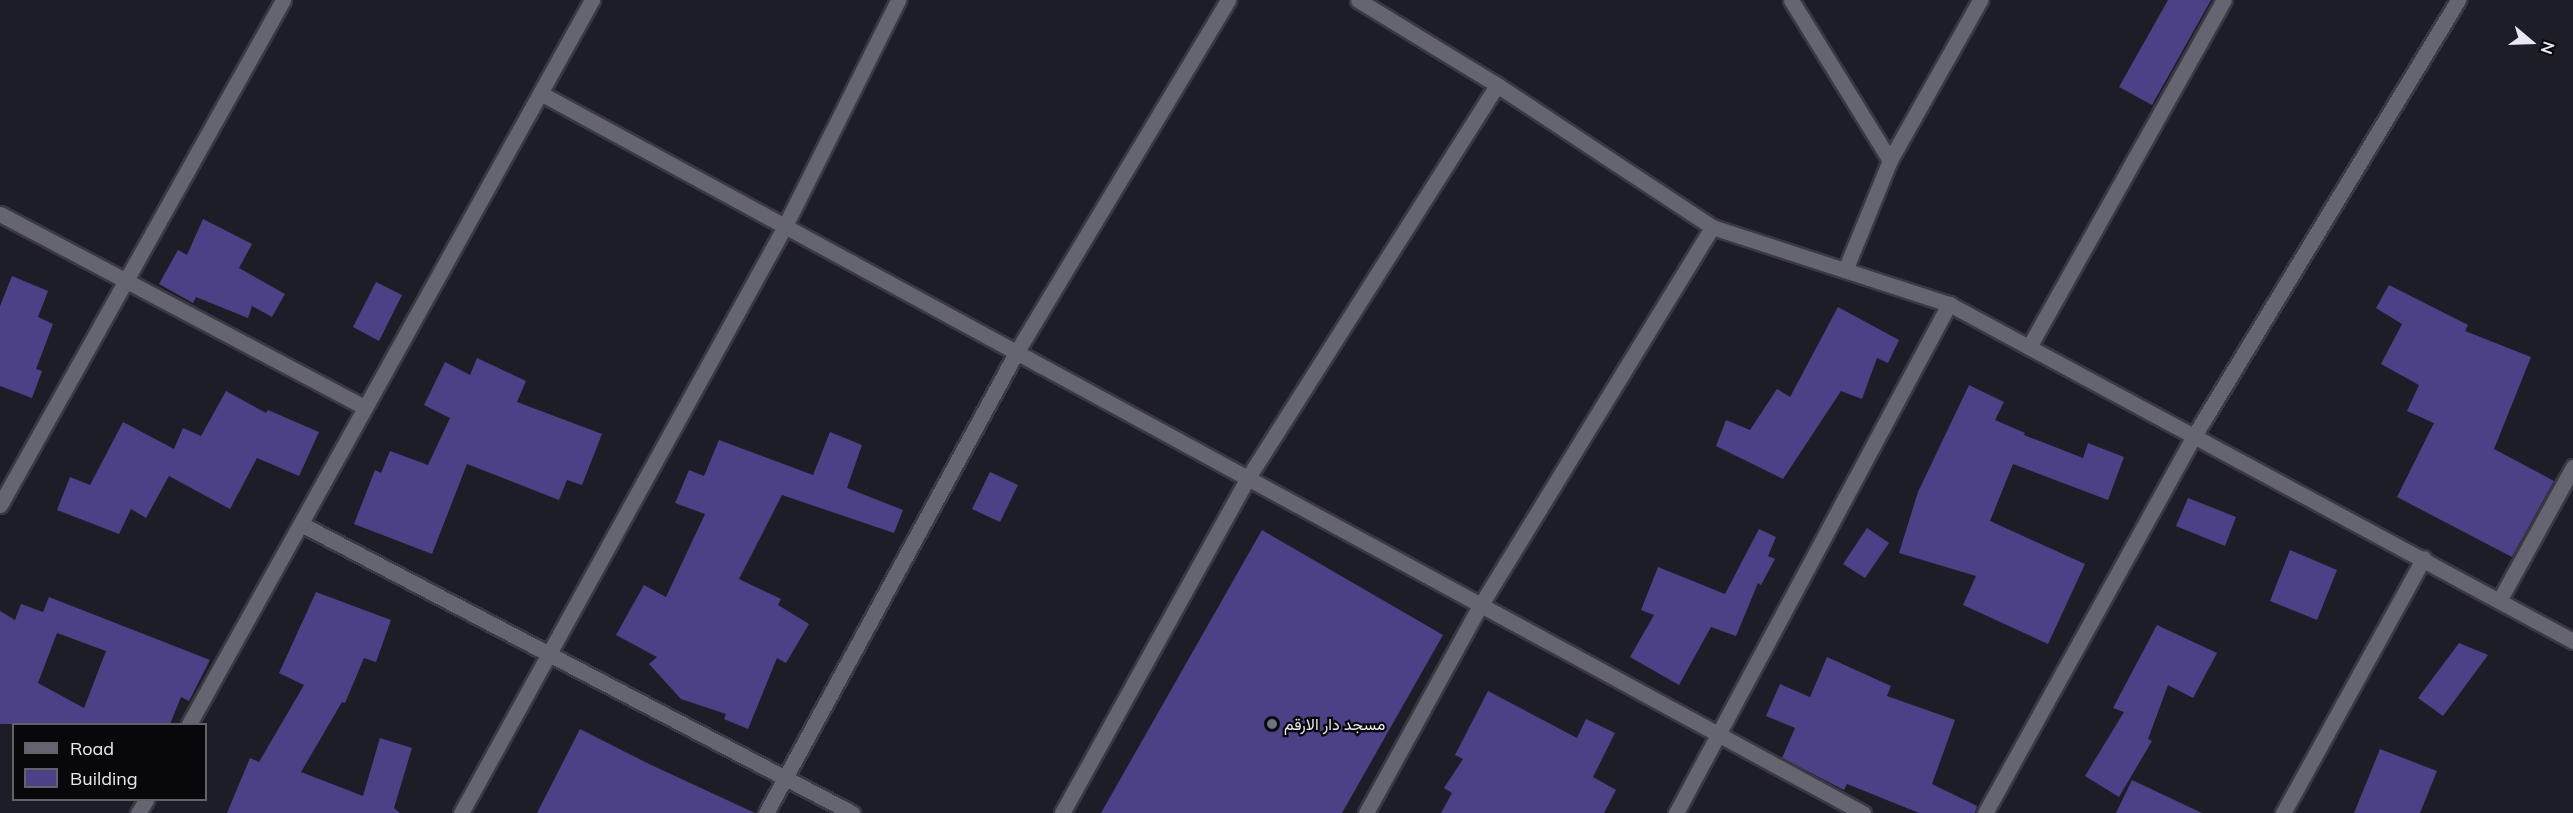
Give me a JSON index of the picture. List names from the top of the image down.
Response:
{
  "places": ["مسجد دار الارقم"],
  "legend": ["Road", "Building"],
  "north": "right"
}
